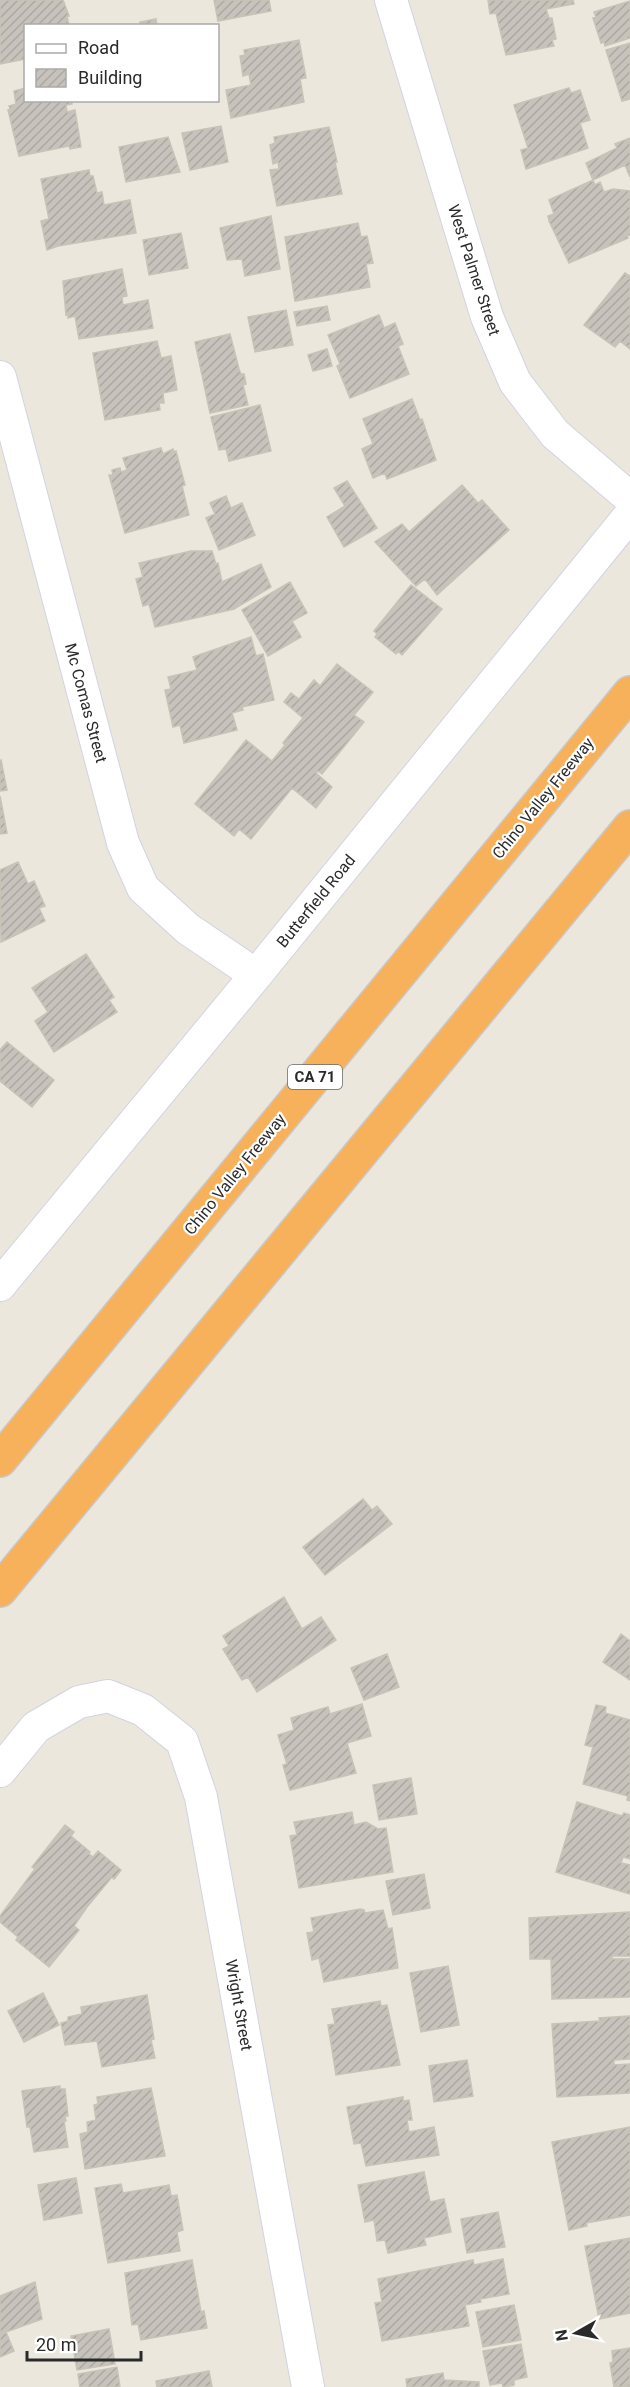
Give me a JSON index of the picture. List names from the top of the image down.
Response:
{
  "streets": {
    "highway": ["Chino Valley Freeway", "CA 71"],
    "street": [
      "West Palmer Street",
      "Mc Comas Street",
      "Butterfield Road",
      "Wright Street"
    ]
  },
  "crossings": [
    ["Mc Comas Street", "Butterfield Road"]
  ],
  "legend": ["Road", "Building"],
  "scale_bar": "20 m",
  "north": "left"
}
